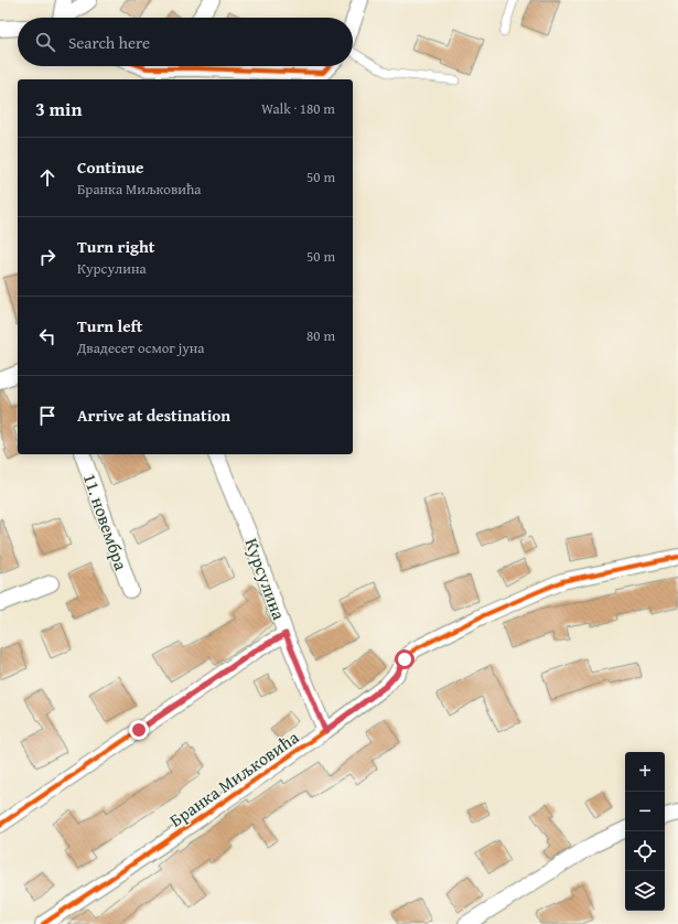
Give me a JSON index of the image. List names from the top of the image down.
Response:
{
  "streets": {
    "street": ["11. новембра", "Курсулина", "Бранка Миљковића"]
  },
  "crossings": [
    ["Курсулина", "Бранка Миљковића"]
  ],
  "page": {
    "search": "Search here",
    "heading": ["3 min", "Walk · 180 m"],
    "list": [
      ["Continue", "Бранка Миљковића", "50 m"],
      ["Turn right", "Курсулина", "50 m"],
      ["Turn left", "Двадесет осмог јуна", "80 m"],
      "Arrive at destination"
    ],
    "map_buttons": ["+", "−"]
  }
}
